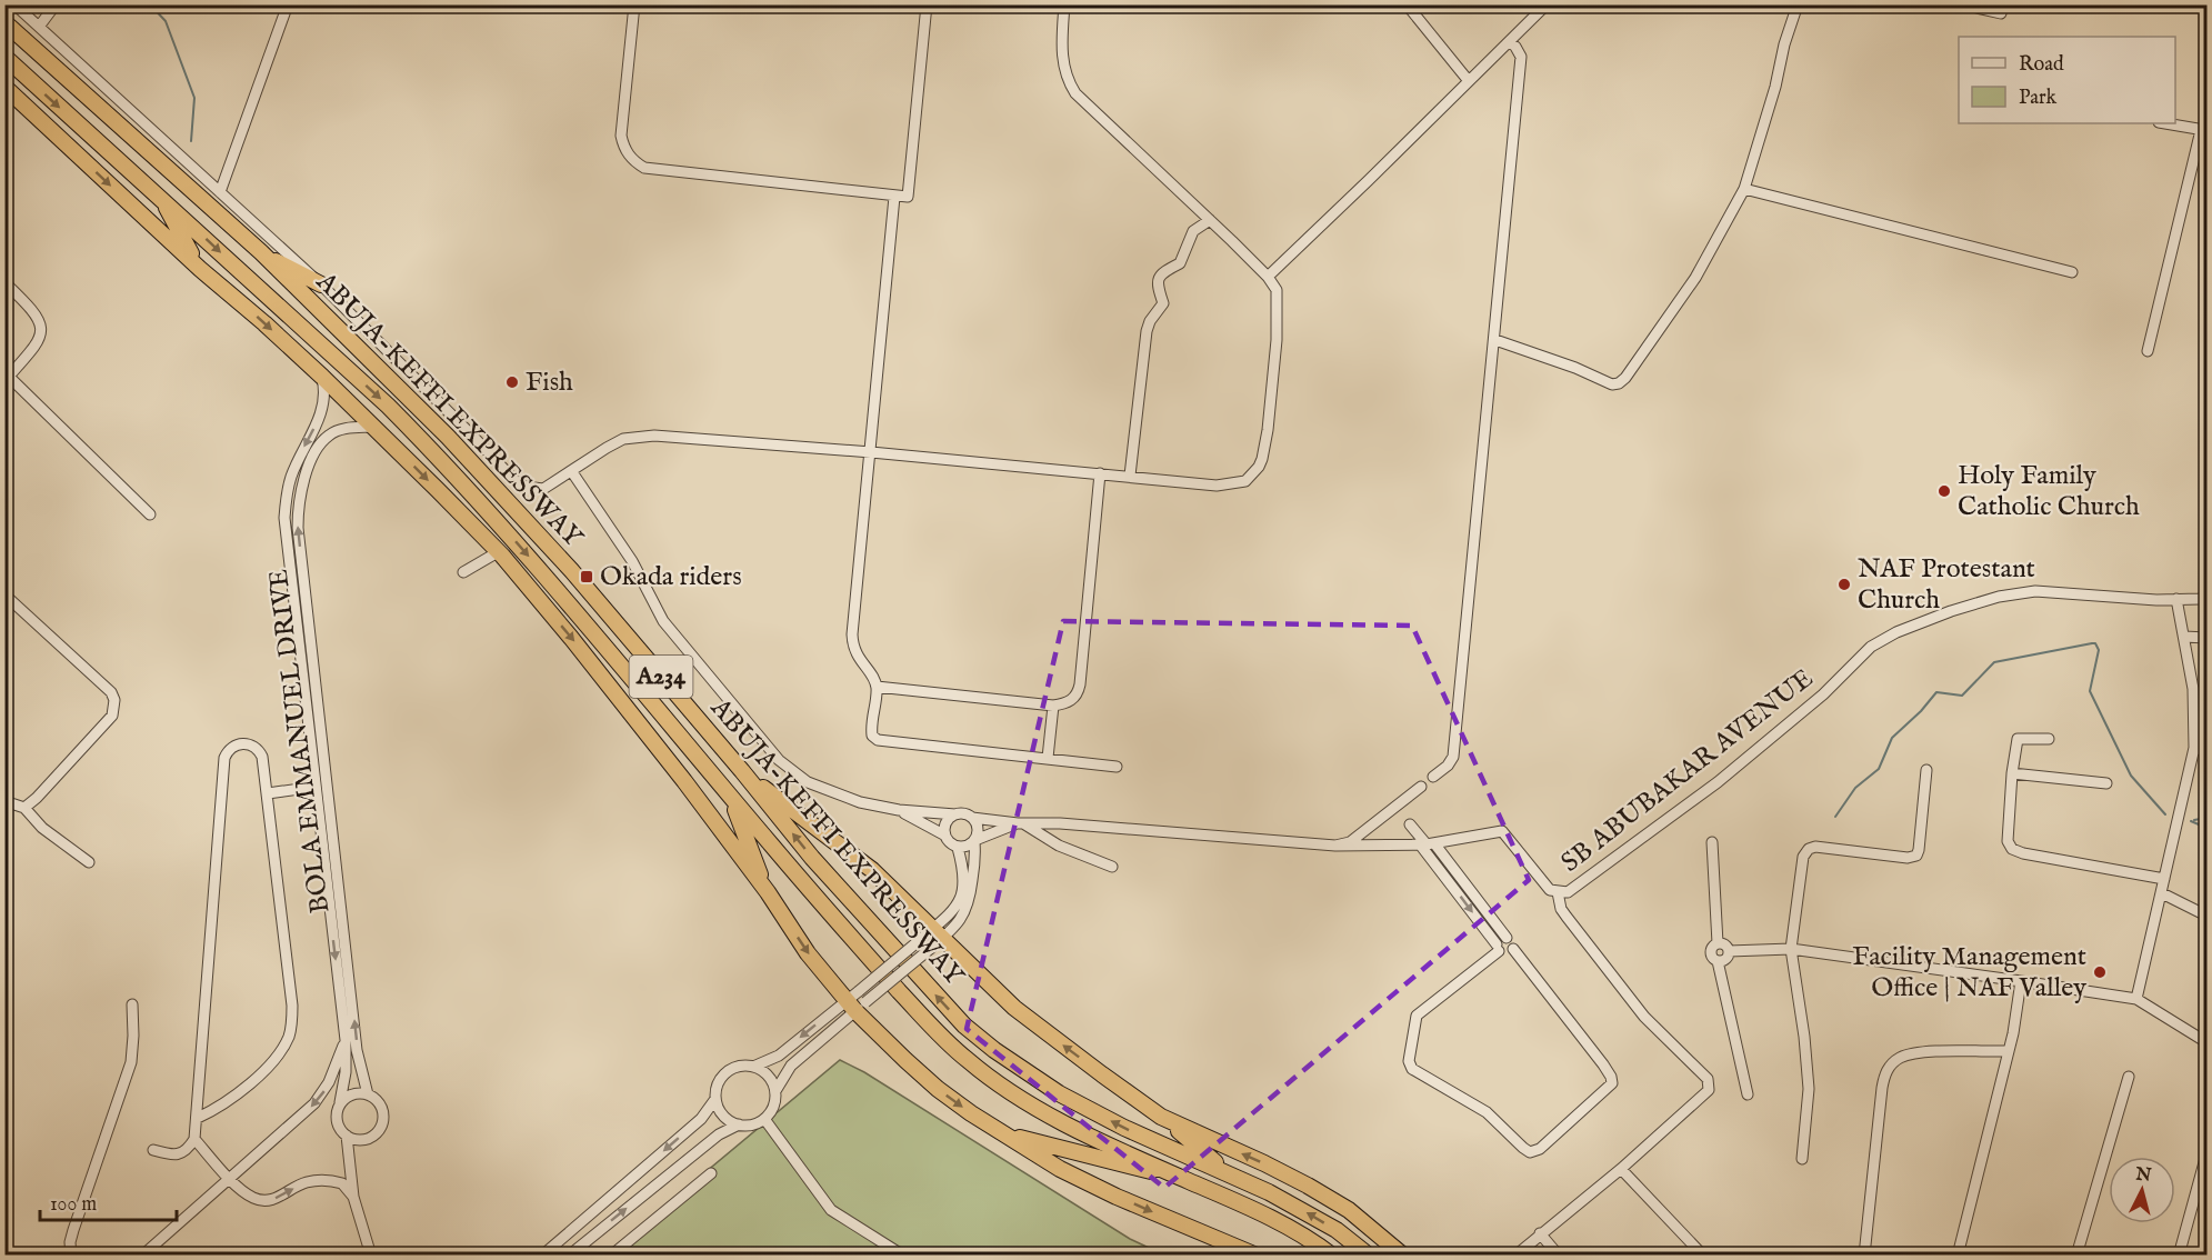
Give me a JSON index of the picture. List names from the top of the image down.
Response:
{
  "streets": {
    "highway": ["ABUJA-KEFFI EXPRESSWAY", "A234"],
    "street": ["BOLA EMMANUEL DRIVE", "SB ABUBAKAR AVENUE"]
  },
  "places": {
    "other": [
      "Fish",
      "Holy Family Catholic Church",
      "NAF Protestant Church",
      "Facility Management Office | NAF Valley"
    ],
    "transit": ["Okada riders"]
  },
  "legend": ["Road", "Park"],
  "scale_bar": "100 m",
  "north": "top"
}
